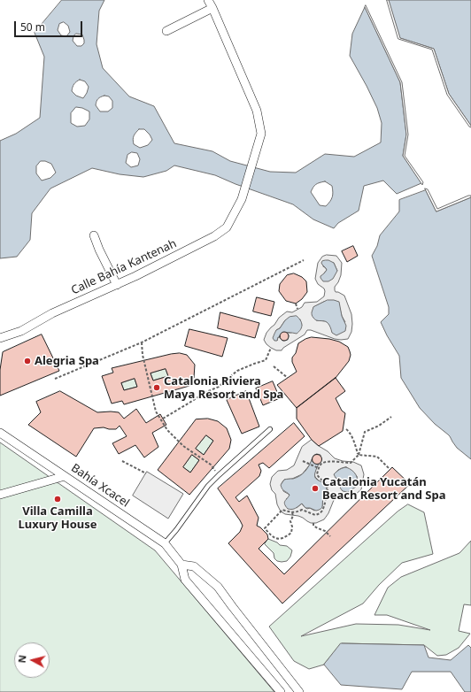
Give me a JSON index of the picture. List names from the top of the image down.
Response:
{
  "streets": {
    "street": ["Calle Bahía Kantenah", "Bahía Xcacel"]
  },
  "places": [
    "Alegria Spa",
    "Catalonia Riviera Maya Resort and Spa",
    "Catalonia Yucatán Beach Resort and Spa",
    "Villa Camilla Luxury House"
  ],
  "scale_bar": "50 m",
  "north": "left"
}
